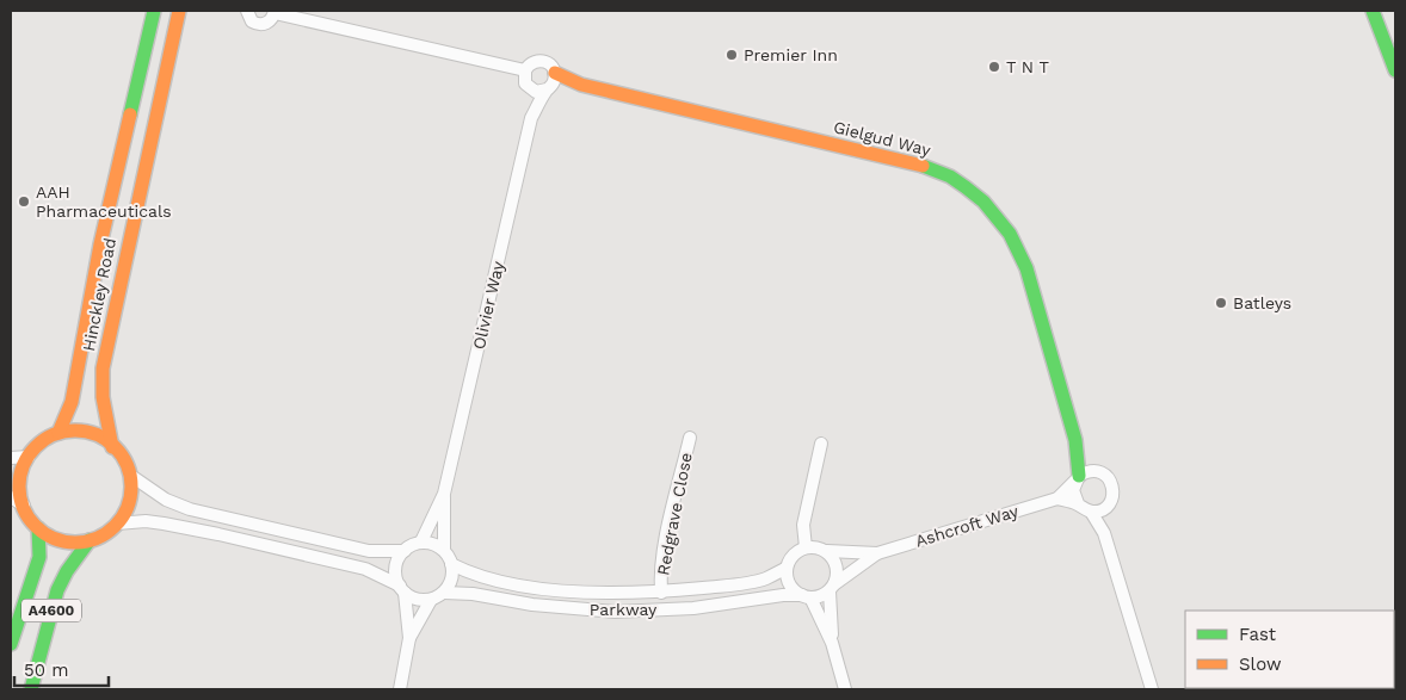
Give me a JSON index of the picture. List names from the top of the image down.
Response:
{
  "streets": {
    "main road": ["Gielgud Way", "Hinckley Road", "A4600"],
    "street": [
      "Olivier Way",
      "Redgrave Close",
      "Ashcroft Way",
      "Parkway"
    ]
  },
  "crossings": [
    ["Gielgud Way", "Olivier Way"],
    ["Gielgud Way", "Ashcroft Way"],
    ["Hinckley Road", "A4600"],
    ["Olivier Way", "Parkway"],
    ["Redgrave Close", "Parkway"],
    ["Ashcroft Way", "Parkway"]
  ],
  "places": [
    "Premier Inn",
    "T N T",
    "AAH Pharmaceuticals",
    "Batleys"
  ],
  "legend": ["Fast", "Slow"],
  "scale_bar": "50 m"
}
